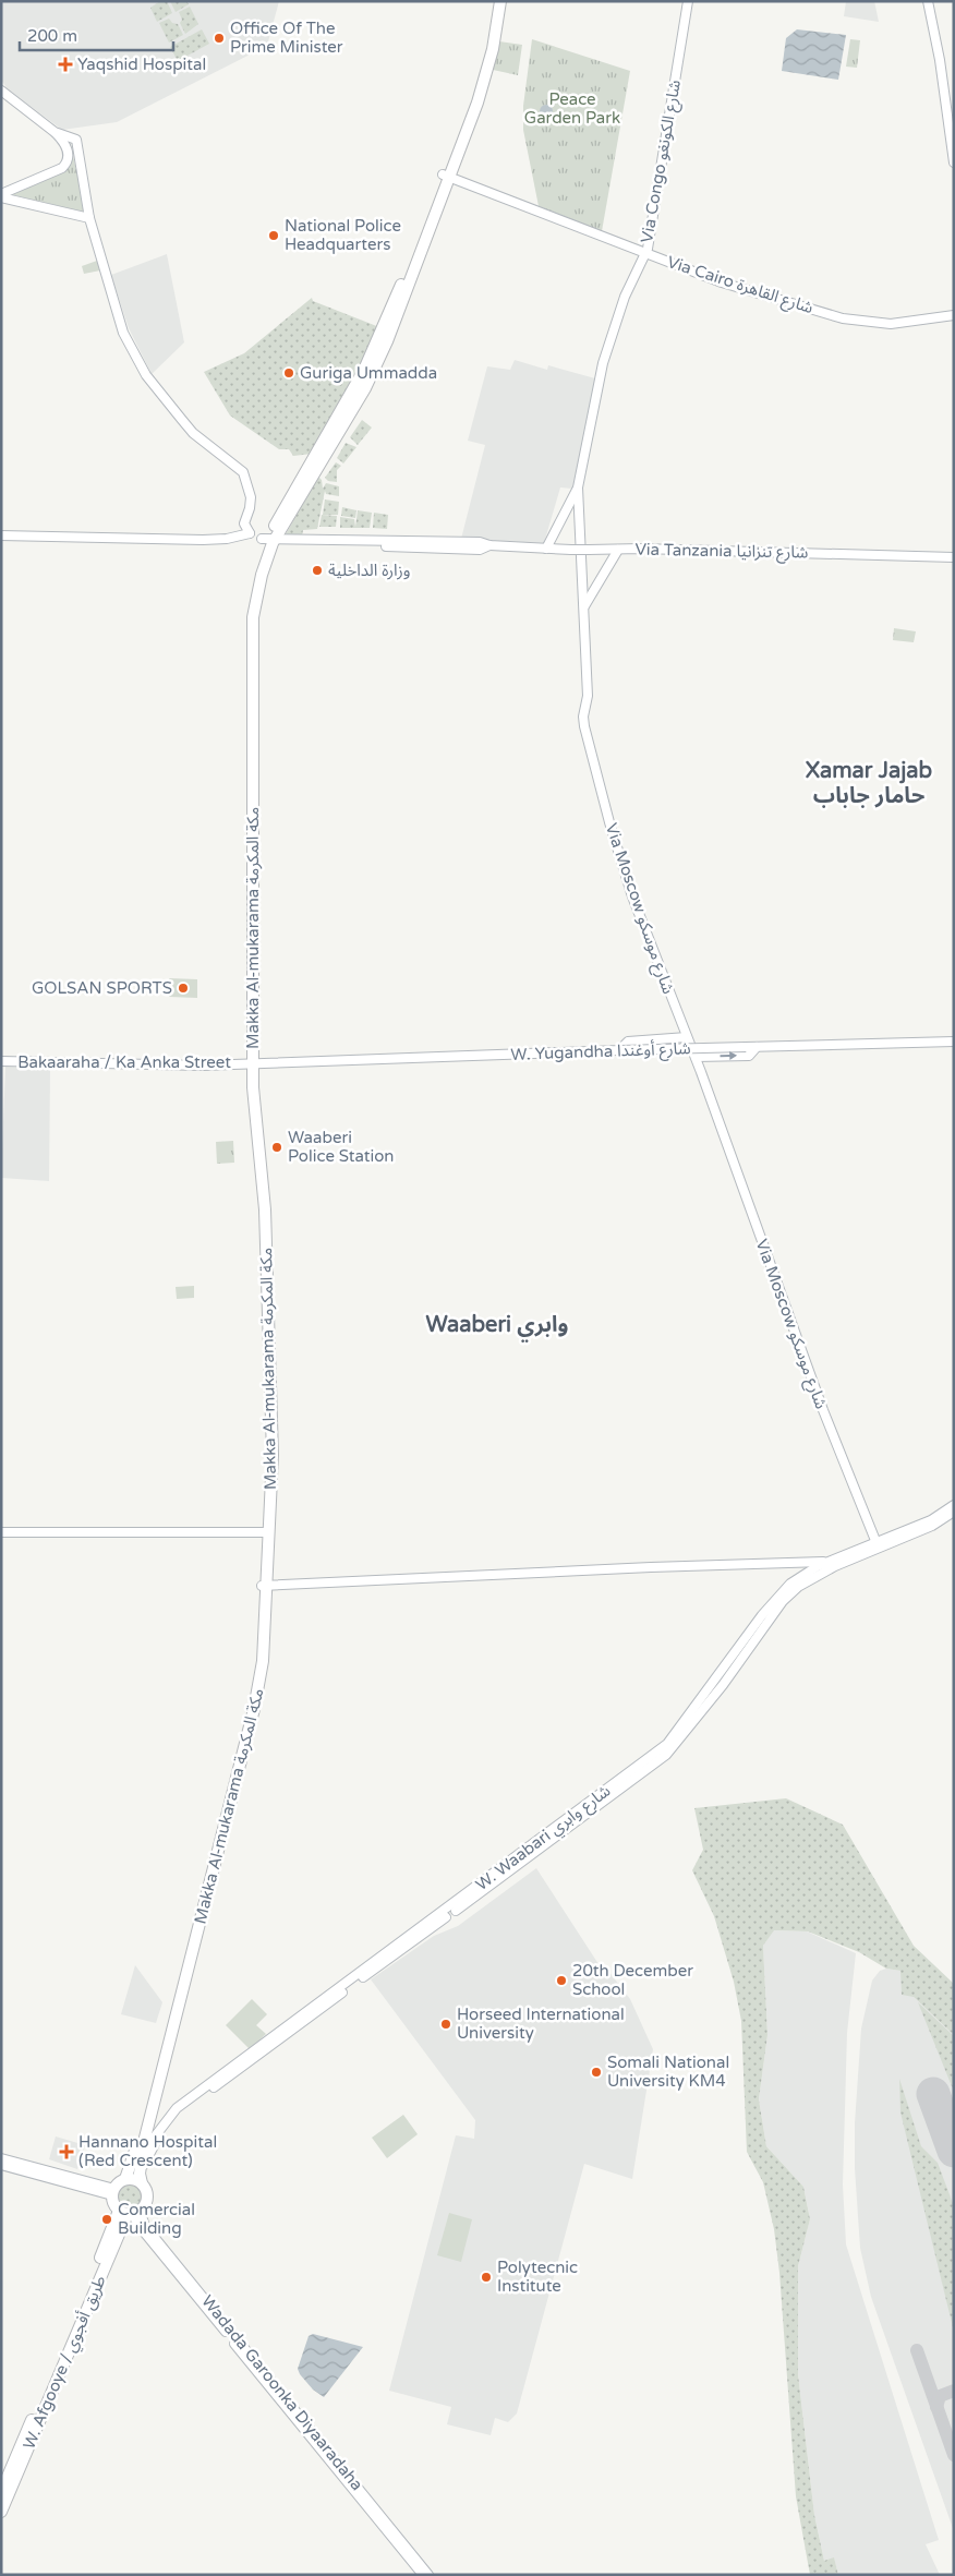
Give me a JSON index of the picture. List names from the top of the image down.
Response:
{
  "streets": {
    "highway": ["Makka Al-mukarama مكة المكرمة", "W. Afgooye / طريق أفجوي"],
    "main road": [
      "Via Congo شارع الكونغو",
      "Via Cairo شارع القاهرة",
      "Via Tanzania شارع تنزانيا",
      "Via Moscow شارع موسكو",
      "W. Yugandha شارع أوغندا",
      "Bakaaraha / Ka Anka Street",
      "W. Waabari شارع وابري",
      "Wadada Garoonka Diyaaradaha"
    ]
  },
  "crossings": [
    ["Via Congo شارع الكونغو", "Via Cairo شارع القاهرة"],
    ["Via Congo شارع الكونغو", "Via Moscow شارع موسكو"],
    ["Via Cairo شارع القاهرة", "Via Moscow شارع موسكو"],
    ["Via Cairo شارع القاهرة", "Makka Al-mukarama مكة المكرمة"],
    ["Via Tanzania شارع تنزانيا", "Makka Al-mukarama مكة المكرمة"],
    ["Via Moscow شارع موسكو", "W. Waabari شارع وابري"],
    ["Makka Al-mukarama مكة المكرمة", "W. Yugandha شارع أوغندا"],
    ["Makka Al-mukarama مكة المكرمة", "Bakaaraha / Ka Anka Street"],
    ["Makka Al-mukarama مكة المكرمة", "W. Waabari شارع وابري"],
    ["Makka Al-mukarama مكة المكرمة", "W. Afgooye / طريق أفجوي"],
    ["Makka Al-mukarama مكة المكرمة", "Wadada Garoonka Diyaaradaha"],
    ["W. Yugandha شارع أوغندا", "Bakaaraha / Ka Anka Street"],
    ["W. Waabari شارع وابري", "W. Afgooye / طريق أفجوي"],
    ["W. Waabari شارع وابري", "Wadada Garoonka Diyaaradaha"],
    ["W. Afgooye / طريق أفجوي", "Wadada Garoonka Diyaaradaha"]
  ],
  "districts": ["Xamar Jajab حامار جاباب", "Waaberi وابري"],
  "parks": ["Peace Garden Park"],
  "places": {
    "other": [
      "Office Of The Prime Minister",
      "National Police Headquarters",
      "Guriga Ummadda",
      "وزارة الداخلية",
      "GOLSAN SPORTS",
      "Waaberi Police Station",
      "20th December School",
      "Horseed International University",
      "Somali National University KM4",
      "Comercial Building",
      "Polytecnic Institute"
    ],
    "health": ["Yaqshid Hospital", "Hannano Hospital (Red Crescent)"]
  },
  "scale_bar": "200 m"
}
